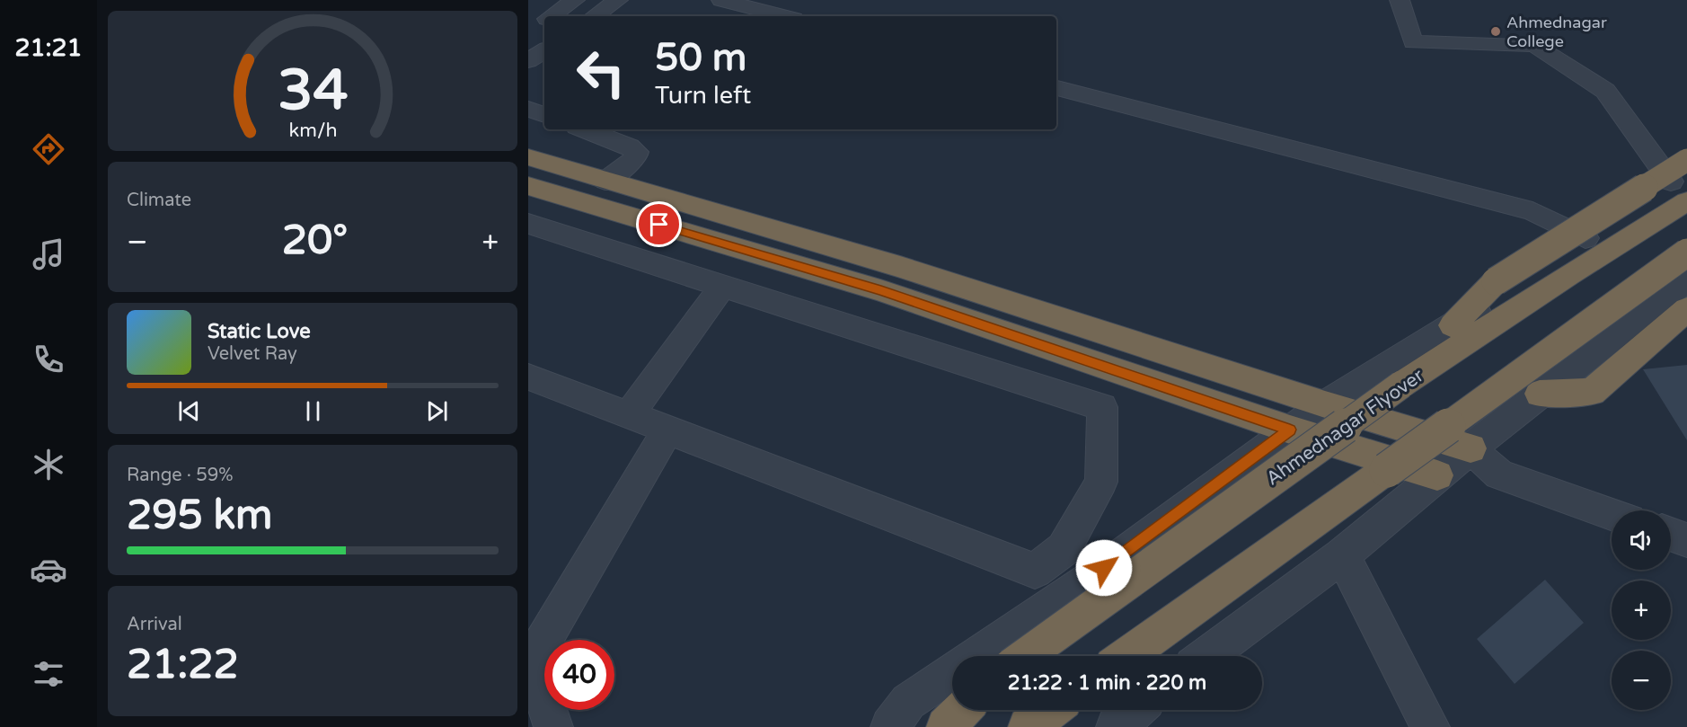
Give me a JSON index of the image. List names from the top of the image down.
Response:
{
  "streets": {
    "highway": ["Ahmednagar Flyover"]
  },
  "places": ["Ahmednagar College"],
  "page": {
    "tabs": "21:21",
    "turn": ["50 m", "Turn left"],
    "tile": [
      "Climate",
      ["Range · 59%", "295 km"],
      ["Arrival", "21:22"]
    ],
    "heat": ["−", "20°", "+"],
    "song": ["Static Love", "Velvet Ray"],
    "map_buttons": ["+", "−"],
    "limit": "40",
    "trip": "21:22 · 1 min · 220 m",
    "gauge": ["34", "km/h"]
  }
}
